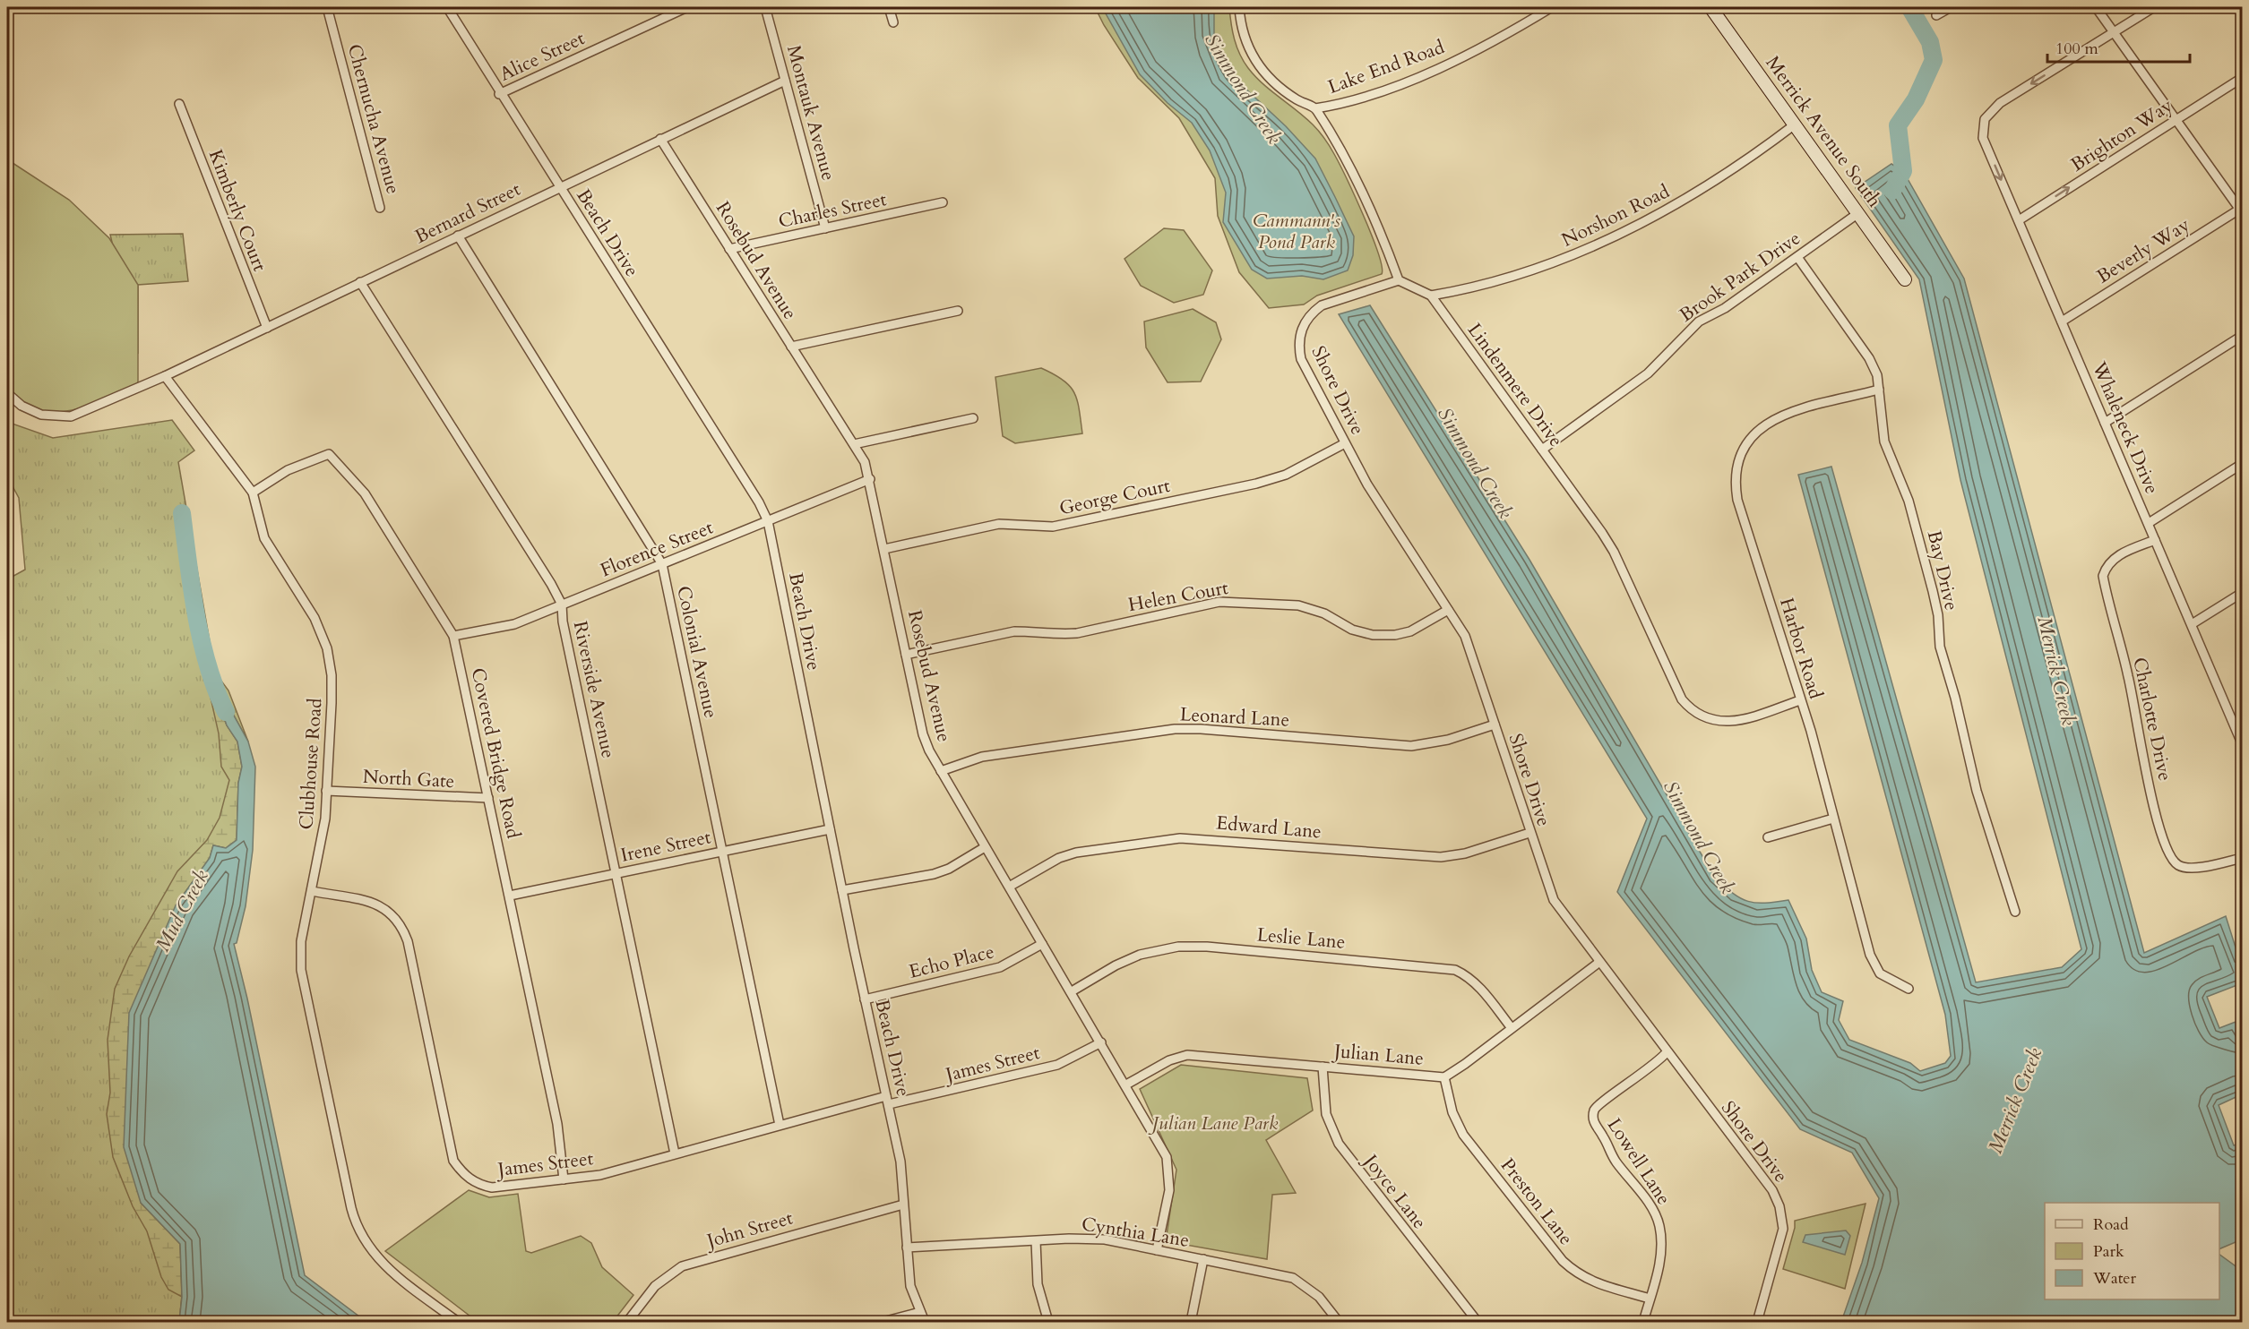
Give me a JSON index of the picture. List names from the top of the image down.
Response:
{
  "streets": {
    "street": [
      "Alice Street",
      "Lake End Road",
      "Montauk Avenue",
      "Chernucha Avenue",
      "Merrick Avenue South",
      "Brighton Way",
      "Kimberly Court",
      "Charles Street",
      "Bernard Street",
      "Norshon Road",
      "Beach Drive",
      "Beverly Way",
      "Rosebud Avenue",
      "Brook Park Drive",
      "Lindenmere Drive",
      "Shore Drive",
      "Whaleneck Drive",
      "George Court",
      "Florence Street",
      "Bay Drive",
      "Helen Court",
      "Harbor Road",
      "Colonial Avenue",
      "Riverside Avenue",
      "Leonard Lane",
      "Charlotte Drive",
      "Covered Bridge Road",
      "Clubhouse Road",
      "North Gate",
      "Edward Lane",
      "Irene Street",
      "Leslie Lane",
      "Echo Place",
      "Julian Lane",
      "James Street",
      "Lowell Lane",
      "Joyce Lane",
      "Preston Lane",
      "John Street",
      "Cynthia Lane"
    ]
  },
  "crossings": [
    ["Alice Street", "Beach Drive"],
    ["Montauk Avenue", "Charles Street"],
    ["Montauk Avenue", "Bernard Street"],
    ["Merrick Avenue South", "Norshon Road"],
    ["Merrick Avenue South", "Brook Park Drive"],
    ["Brighton Way", "Whaleneck Drive"],
    ["Kimberly Court", "Bernard Street"],
    ["Charles Street", "Rosebud Avenue"],
    ["Bernard Street", "Beach Drive"],
    ["Bernard Street", "Rosebud Avenue"],
    ["Bernard Street", "Colonial Avenue"],
    ["Bernard Street", "Riverside Avenue"],
    ["Bernard Street", "Clubhouse Road"],
    ["Norshon Road", "Lindenmere Drive"],
    ["Beach Drive", "Florence Street"],
    ["Beach Drive", "Irene Street"],
    ["Beach Drive", "Echo Place"],
    ["Beach Drive", "James Street"],
    ["Beach Drive", "John Street"],
    ["Beach Drive", "Cynthia Lane"],
    ["Beverly Way", "Whaleneck Drive"],
    ["Rosebud Avenue", "George Court"],
    ["Rosebud Avenue", "Florence Street"],
    ["Rosebud Avenue", "Helen Court"],
    ["Rosebud Avenue", "Leonard Lane"],
    ["Rosebud Avenue", "Edward Lane"],
    ["Rosebud Avenue", "Leslie Lane"],
    ["Rosebud Avenue", "Echo Place"],
    ["Rosebud Avenue", "Julian Lane"],
    ["Rosebud Avenue", "James Street"],
    ["Rosebud Avenue", "Cynthia Lane"],
    ["Brook Park Drive", "Lindenmere Drive"],
    ["Brook Park Drive", "Bay Drive"],
    ["Lindenmere Drive", "Shore Drive"],
    ["Lindenmere Drive", "Harbor Road"],
    ["Shore Drive", "George Court"],
    ["Shore Drive", "Helen Court"],
    ["Shore Drive", "Leonard Lane"],
    ["Shore Drive", "Edward Lane"],
    ["Shore Drive", "Julian Lane"],
    ["Shore Drive", "Lowell Lane"],
    ["Whaleneck Drive", "Charlotte Drive"],
    ["Florence Street", "Colonial Avenue"],
    ["Florence Street", "Riverside Avenue"],
    ["Florence Street", "Covered Bridge Road"],
    ["Bay Drive", "Harbor Road"],
    ["Colonial Avenue", "Irene Street"],
    ["Colonial Avenue", "James Street"],
    ["Riverside Avenue", "Irene Street"],
    ["Riverside Avenue", "James Street"],
    ["Covered Bridge Road", "Clubhouse Road"],
    ["Covered Bridge Road", "North Gate"],
    ["Covered Bridge Road", "Irene Street"],
    ["Covered Bridge Road", "James Street"],
    ["Clubhouse Road", "North Gate"],
    ["Clubhouse Road", "James Street"],
    ["Leslie Lane", "Julian Lane"],
    ["Julian Lane", "Joyce Lane"],
    ["Julian Lane", "Preston Lane"],
    ["Lowell Lane", "Preston Lane"]
  ],
  "one_way": ["Brighton Way"],
  "water": ["Simmond Creek", "Merrick Creek", "Mud Creek"],
  "parks": ["Cammann's Pond Park", "Julian Lane Park"],
  "legend": ["Road", "Park", "Water"],
  "scale_bar": "100 m"
}
